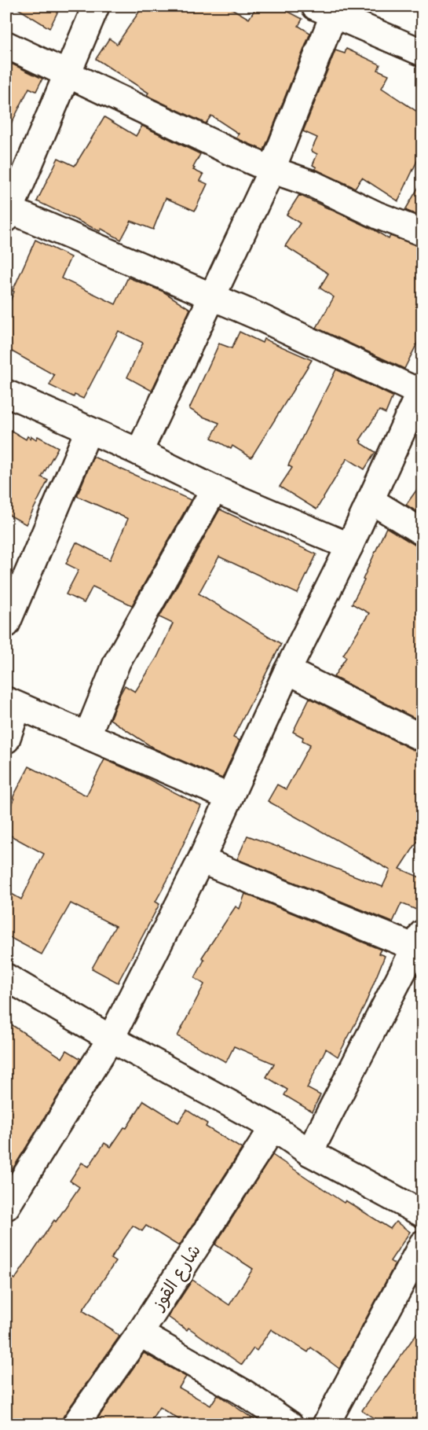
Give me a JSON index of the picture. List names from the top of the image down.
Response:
{
  "streets": {
    "street": ["شارع القوز"]
  }
}
